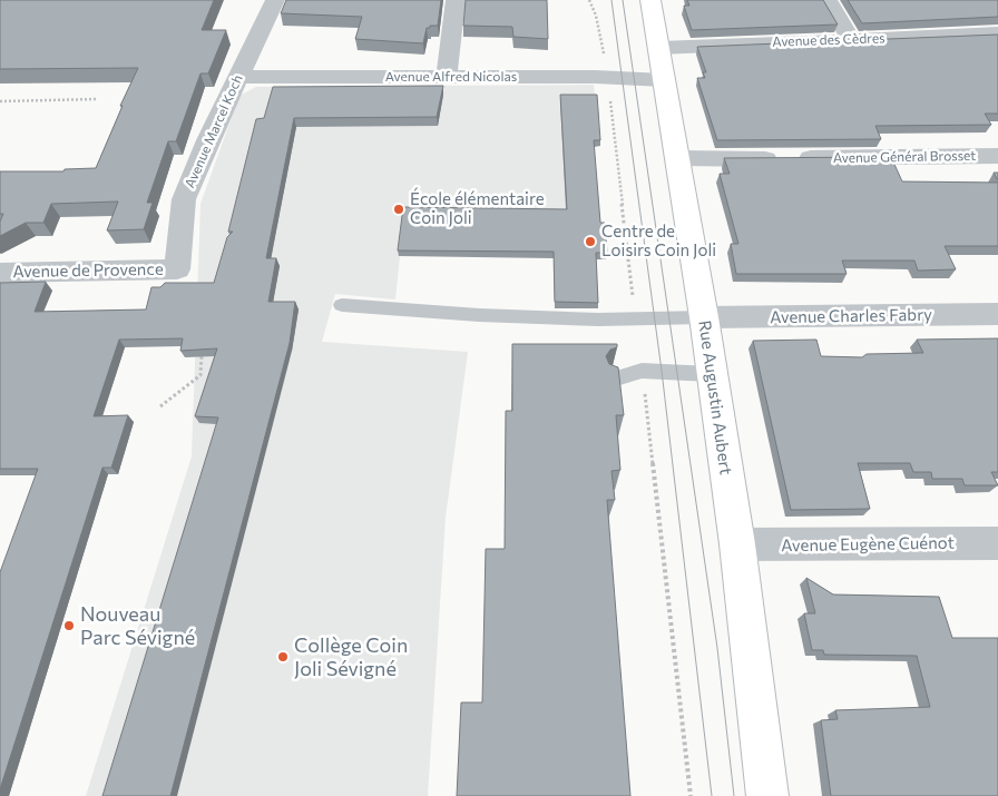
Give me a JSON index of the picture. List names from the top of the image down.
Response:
{
  "streets": {
    "main road": ["Rue Augustin Aubert"],
    "street": [
      "Avenue des Cèdres",
      "Avenue Alfred Nicolas",
      "Avenue Marcel Koch",
      "Avenue Général Brosset",
      "Avenue de Provence",
      "Avenue Charles Fabry",
      "Avenue Eugène Cuénot"
    ]
  },
  "crossings": [
    ["Avenue des Cèdres", "Rue Augustin Aubert"],
    ["Avenue Alfred Nicolas", "Avenue Marcel Koch"],
    ["Avenue Alfred Nicolas", "Rue Augustin Aubert"],
    ["Avenue Marcel Koch", "Avenue de Provence"],
    ["Avenue Général Brosset", "Rue Augustin Aubert"],
    ["Avenue Charles Fabry", "Rue Augustin Aubert"],
    ["Rue Augustin Aubert", "Avenue Eugène Cuénot"]
  ],
  "places": [
    "École élémentaire Coin Joli",
    "Centre de Loisirs Coin Joli",
    "Nouveau Parc Sévigné",
    "Collège Coin Joli Sévigné"
  ]
}
